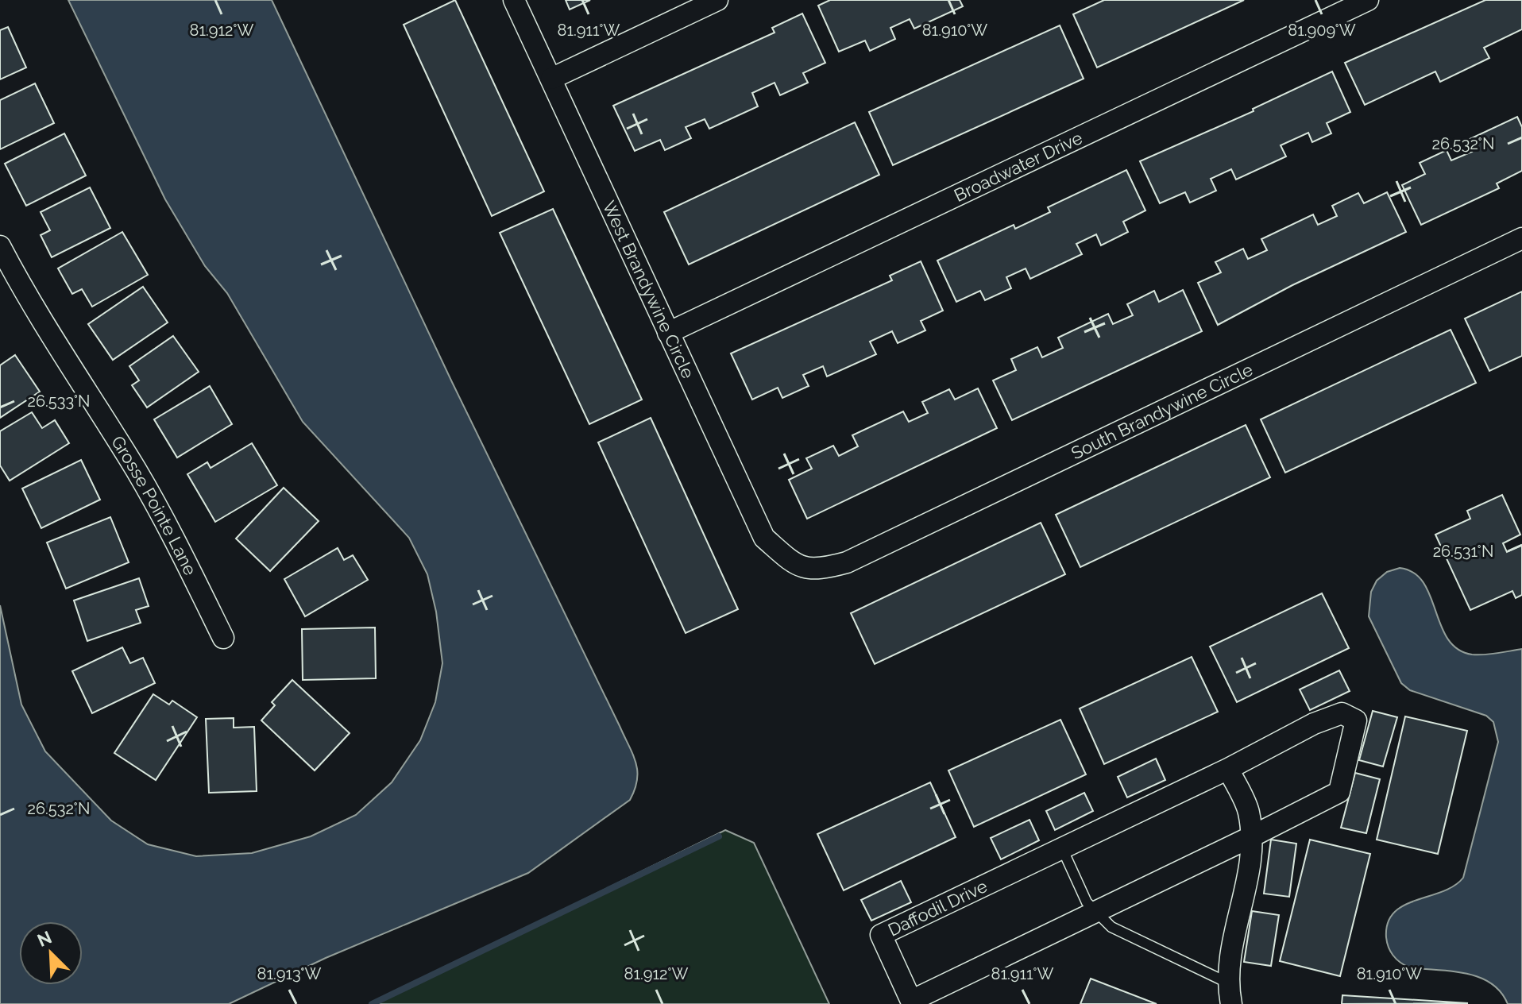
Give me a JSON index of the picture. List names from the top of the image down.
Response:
{
  "streets": {
    "street": [
      "Broadwater Drive",
      "West Brandywine Circle",
      "South Brandywine Circle",
      "Grosse Pointe Lane",
      "Daffodil Drive"
    ]
  },
  "crossings": [
    ["Broadwater Drive", "West Brandywine Circle"],
    ["West Brandywine Circle", "South Brandywine Circle"]
  ],
  "north": "top left",
  "coordinates": [
    "81.912°W",
    "81.911°W",
    "81.910°W",
    "81.909°W",
    "26.532°N",
    "26.533°N",
    "26.531°N",
    "81.913°W"
  ]
}
